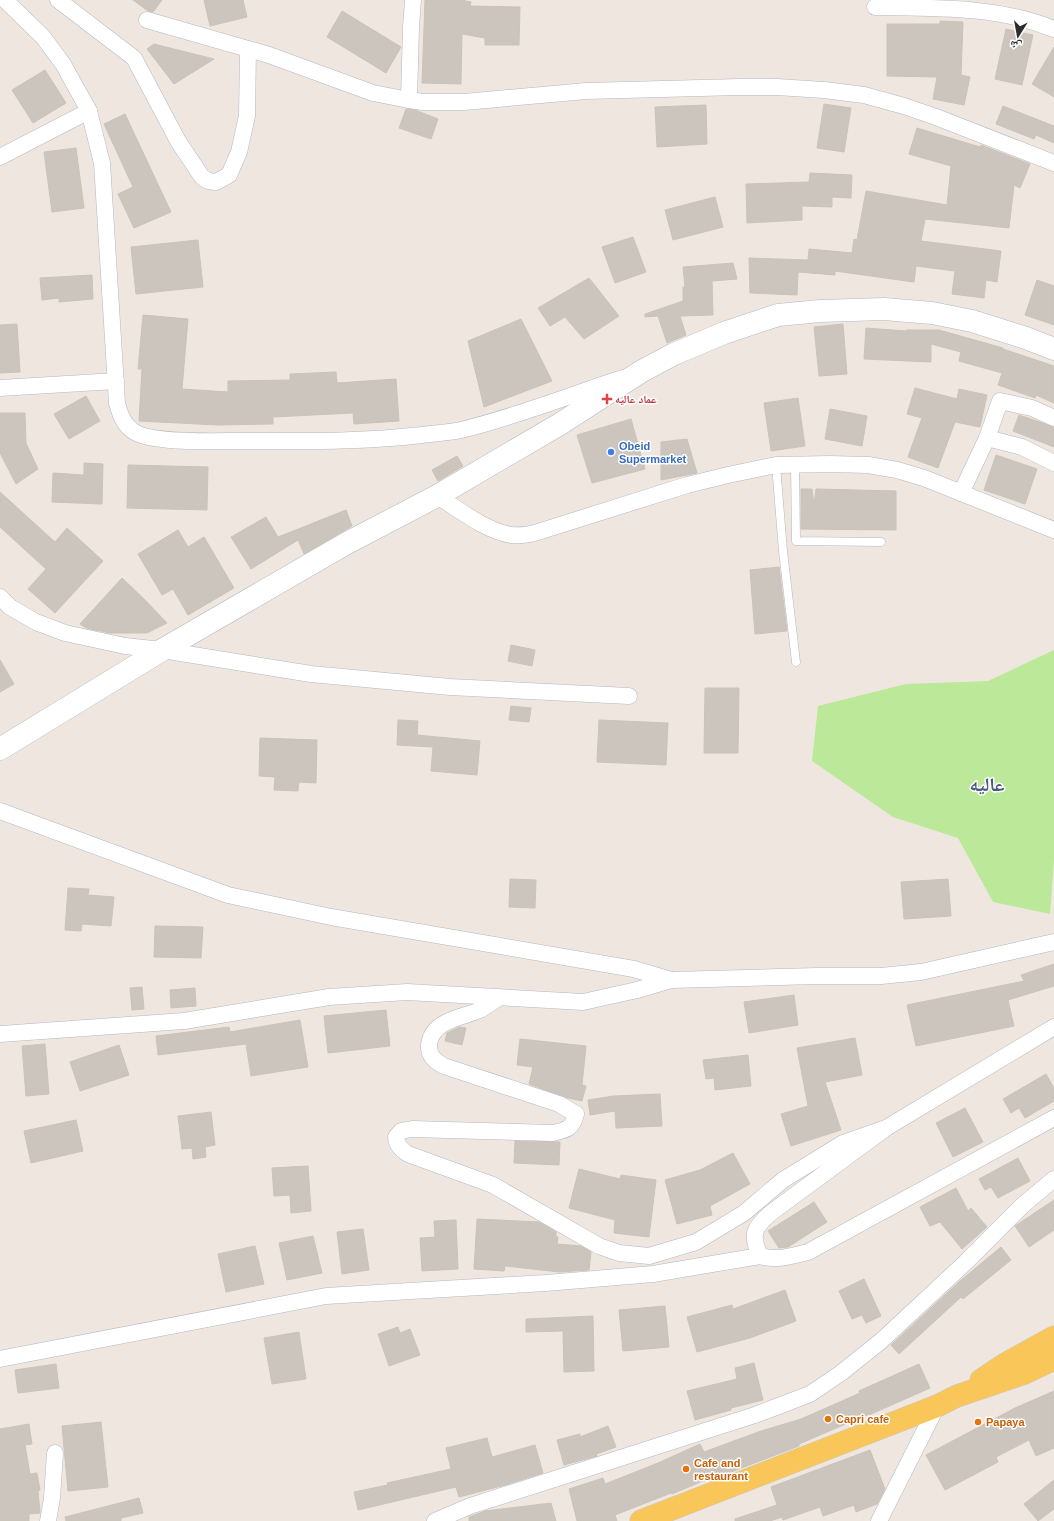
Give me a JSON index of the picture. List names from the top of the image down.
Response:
{
  "districts": ["عاليه"],
  "places": {
    "health": ["عماد عاليه"],
    "other": [
      "Obeid Supermarket",
      "Capri cafe",
      "Papaya",
      "Cafe and restaurant"
    ]
  },
  "north": "bottom"
}
